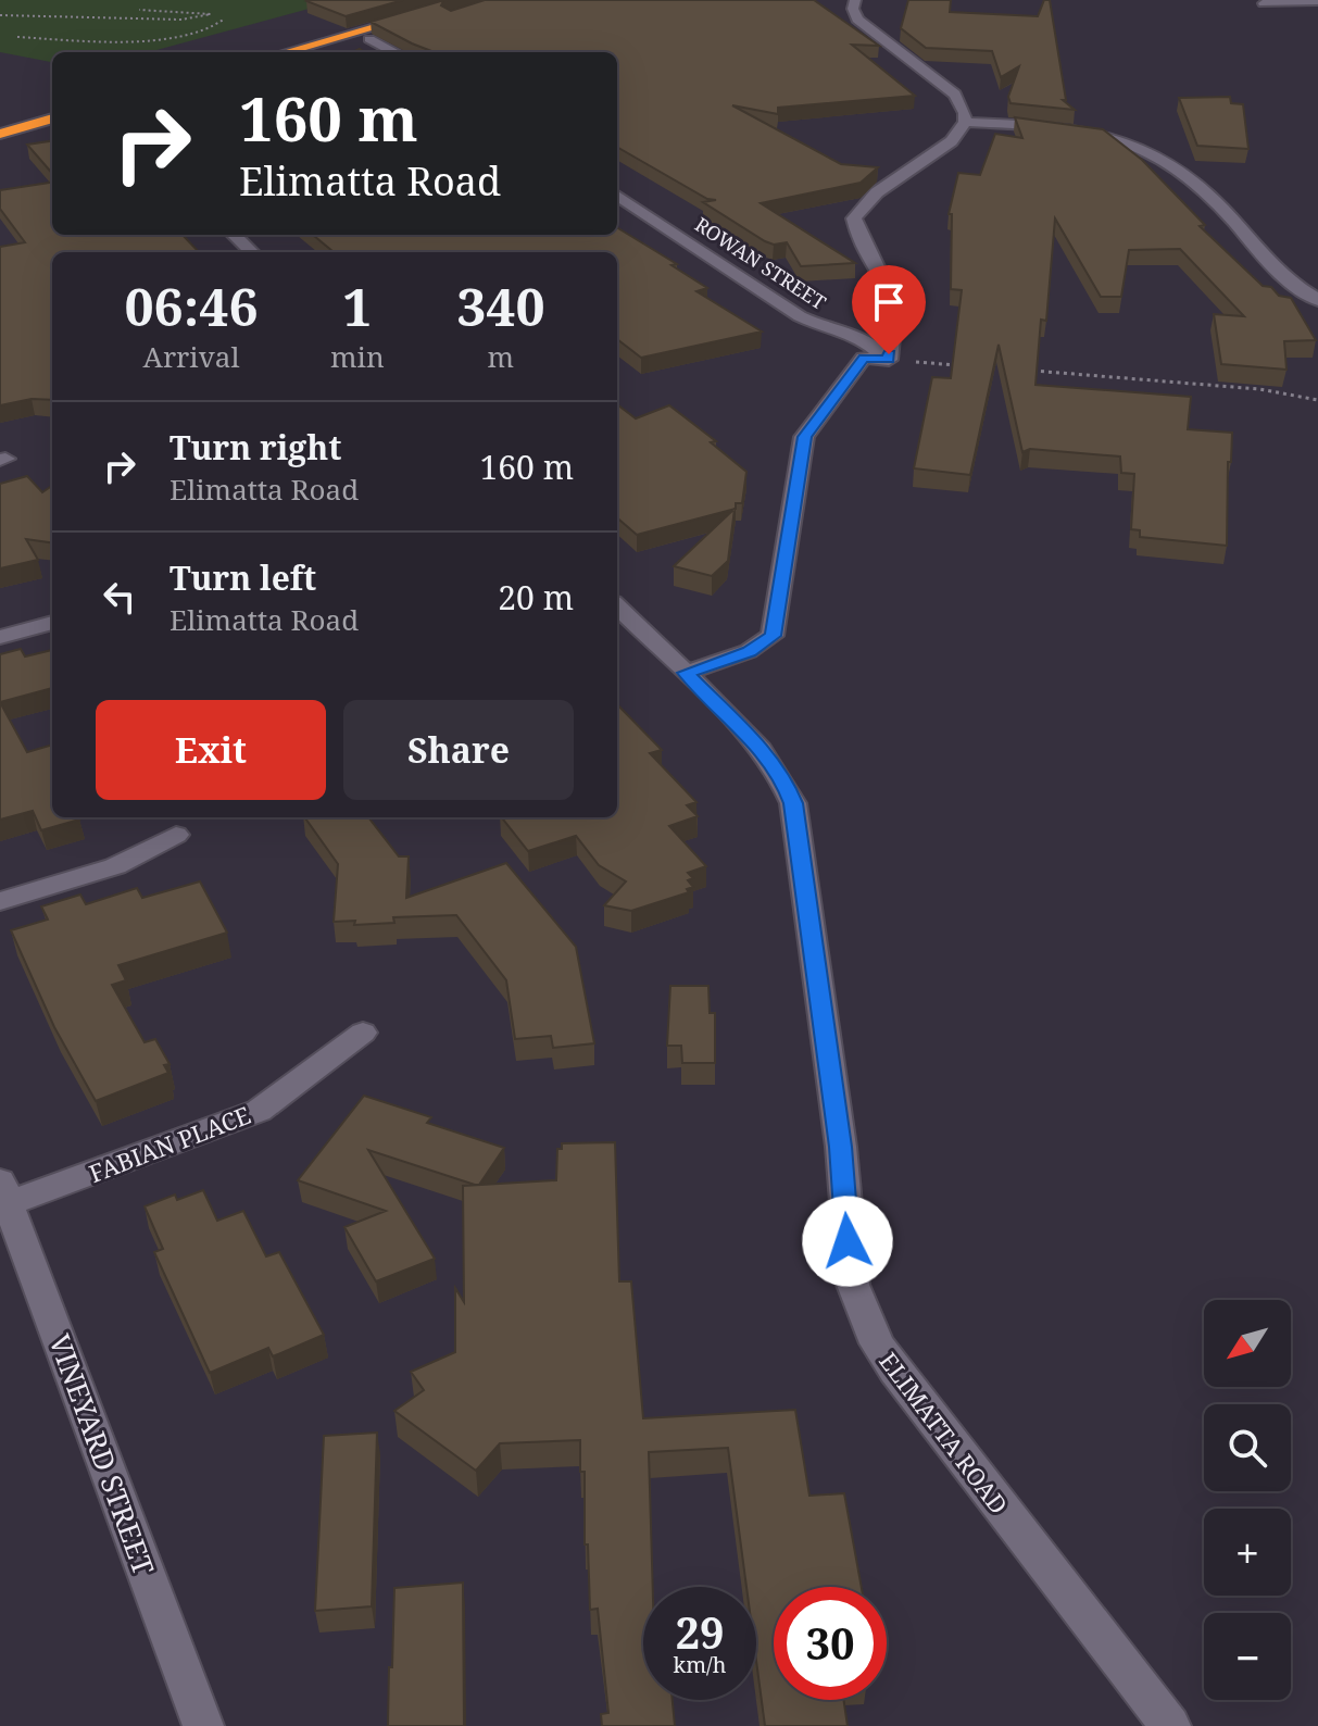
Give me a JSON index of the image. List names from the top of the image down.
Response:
{
  "streets": {
    "street": [
      "ROWAN STREET",
      "FABIAN PLACE",
      "ELIMATTA ROAD",
      "VINEYARD STREET"
    ]
  },
  "crossings": [
    ["FABIAN PLACE", "VINEYARD STREET"]
  ],
  "north": "bottom left",
  "page": {
    "turn": ["160 m", "Elimatta Road"],
    "eta": [
      "06:46",
      "Arrival",
      "1",
      "min",
      "340",
      "m"
    ],
    "list": [
      {
        "name": "Turn right",
        "note": "Elimatta Road",
        "value": "160 m"
      },
      {
        "name": "Turn left",
        "note": "Elimatta Road",
        "value": "20 m"
      }
    ],
    "buttons": ["Exit", "Share"],
    "map_buttons": ["+", "−"],
    "speed": "29 km/h",
    "limit": "30"
  }
}
